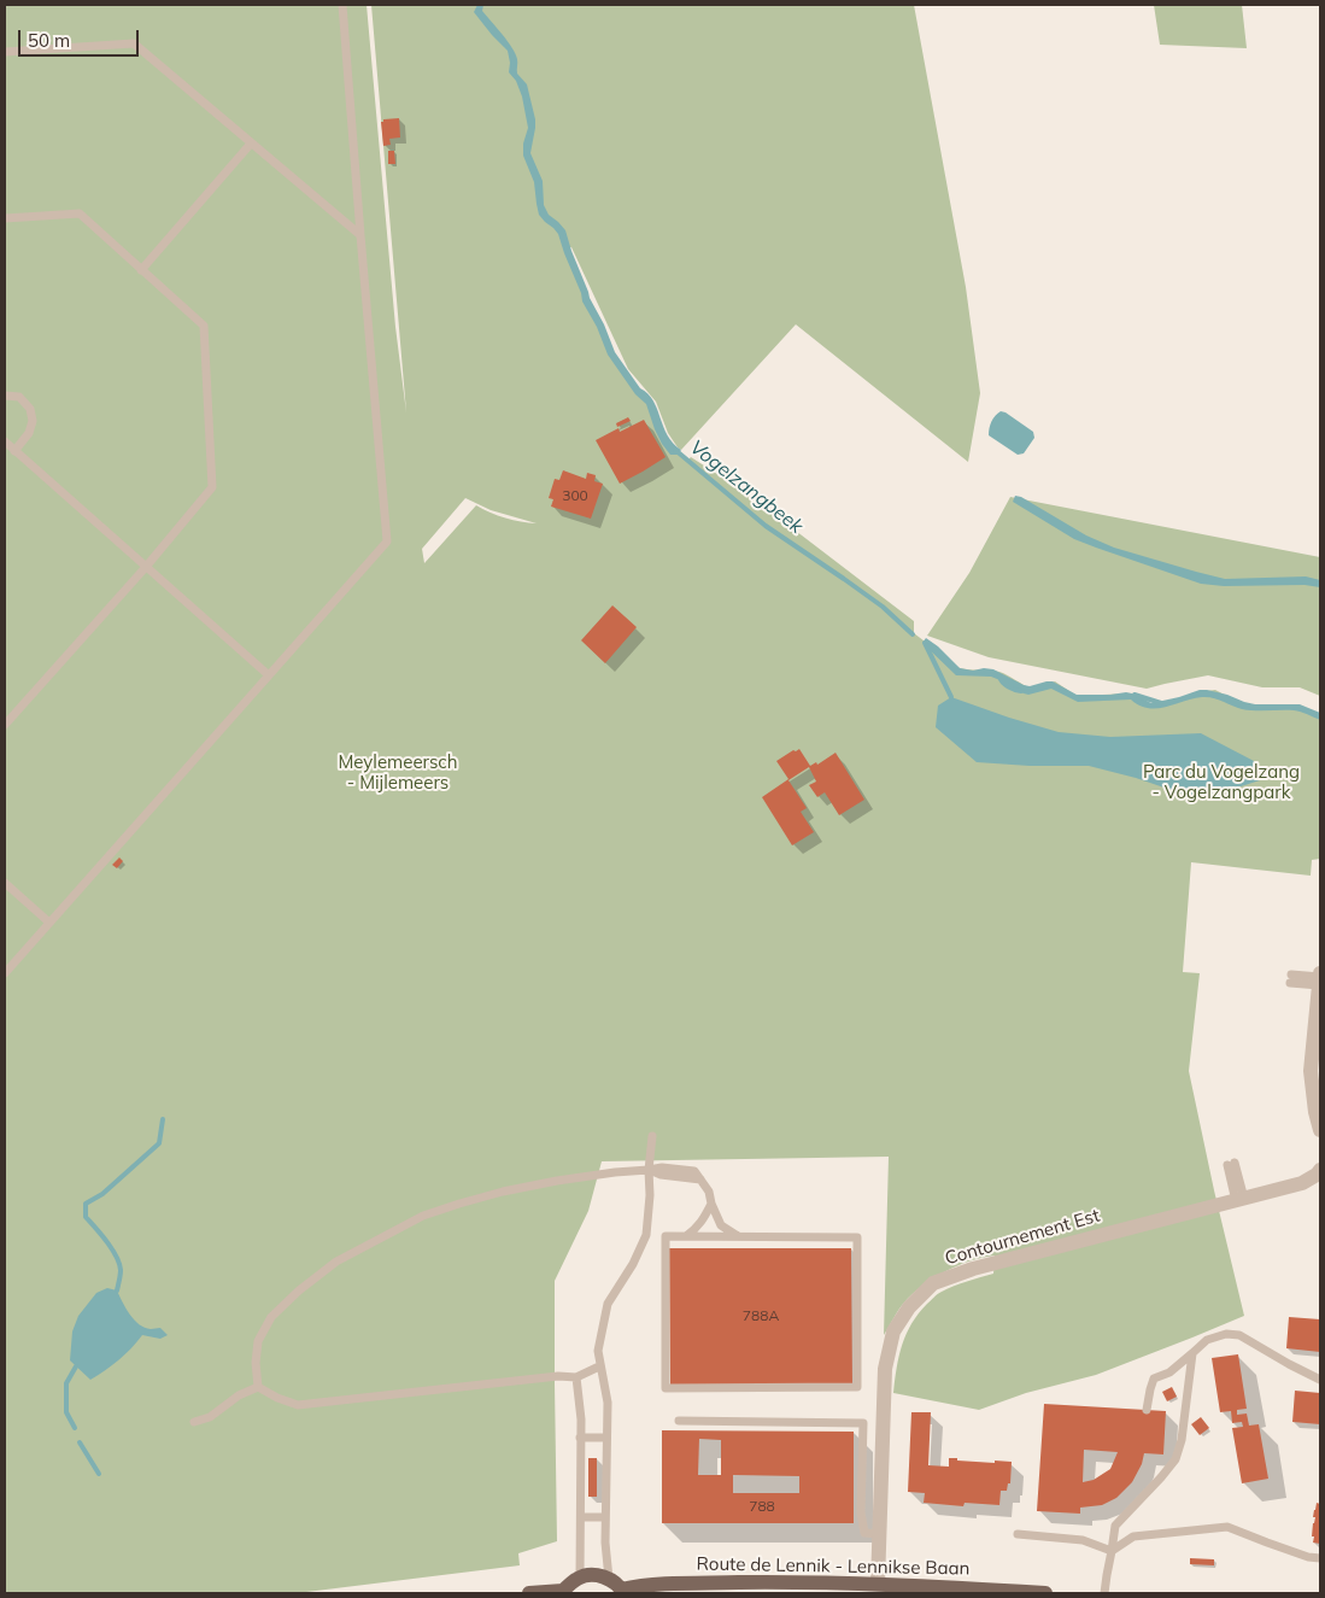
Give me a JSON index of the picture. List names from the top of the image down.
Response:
{
  "streets": {
    "main road": ["Route de Lennik - Lennikse Baan"],
    "street": ["Contournement Est"]
  },
  "crossings": [
    ["Contournement Est", "Route de Lennik - Lennikse Baan"]
  ],
  "water": ["Vogelzangbeek"],
  "parks": ["Meylemeersch - Mijlemeers", "Parc du Vogelzang - Vogelzangpark"],
  "house_numbers": ["300", "788A", "788"],
  "scale_bar": "50 m"
}
